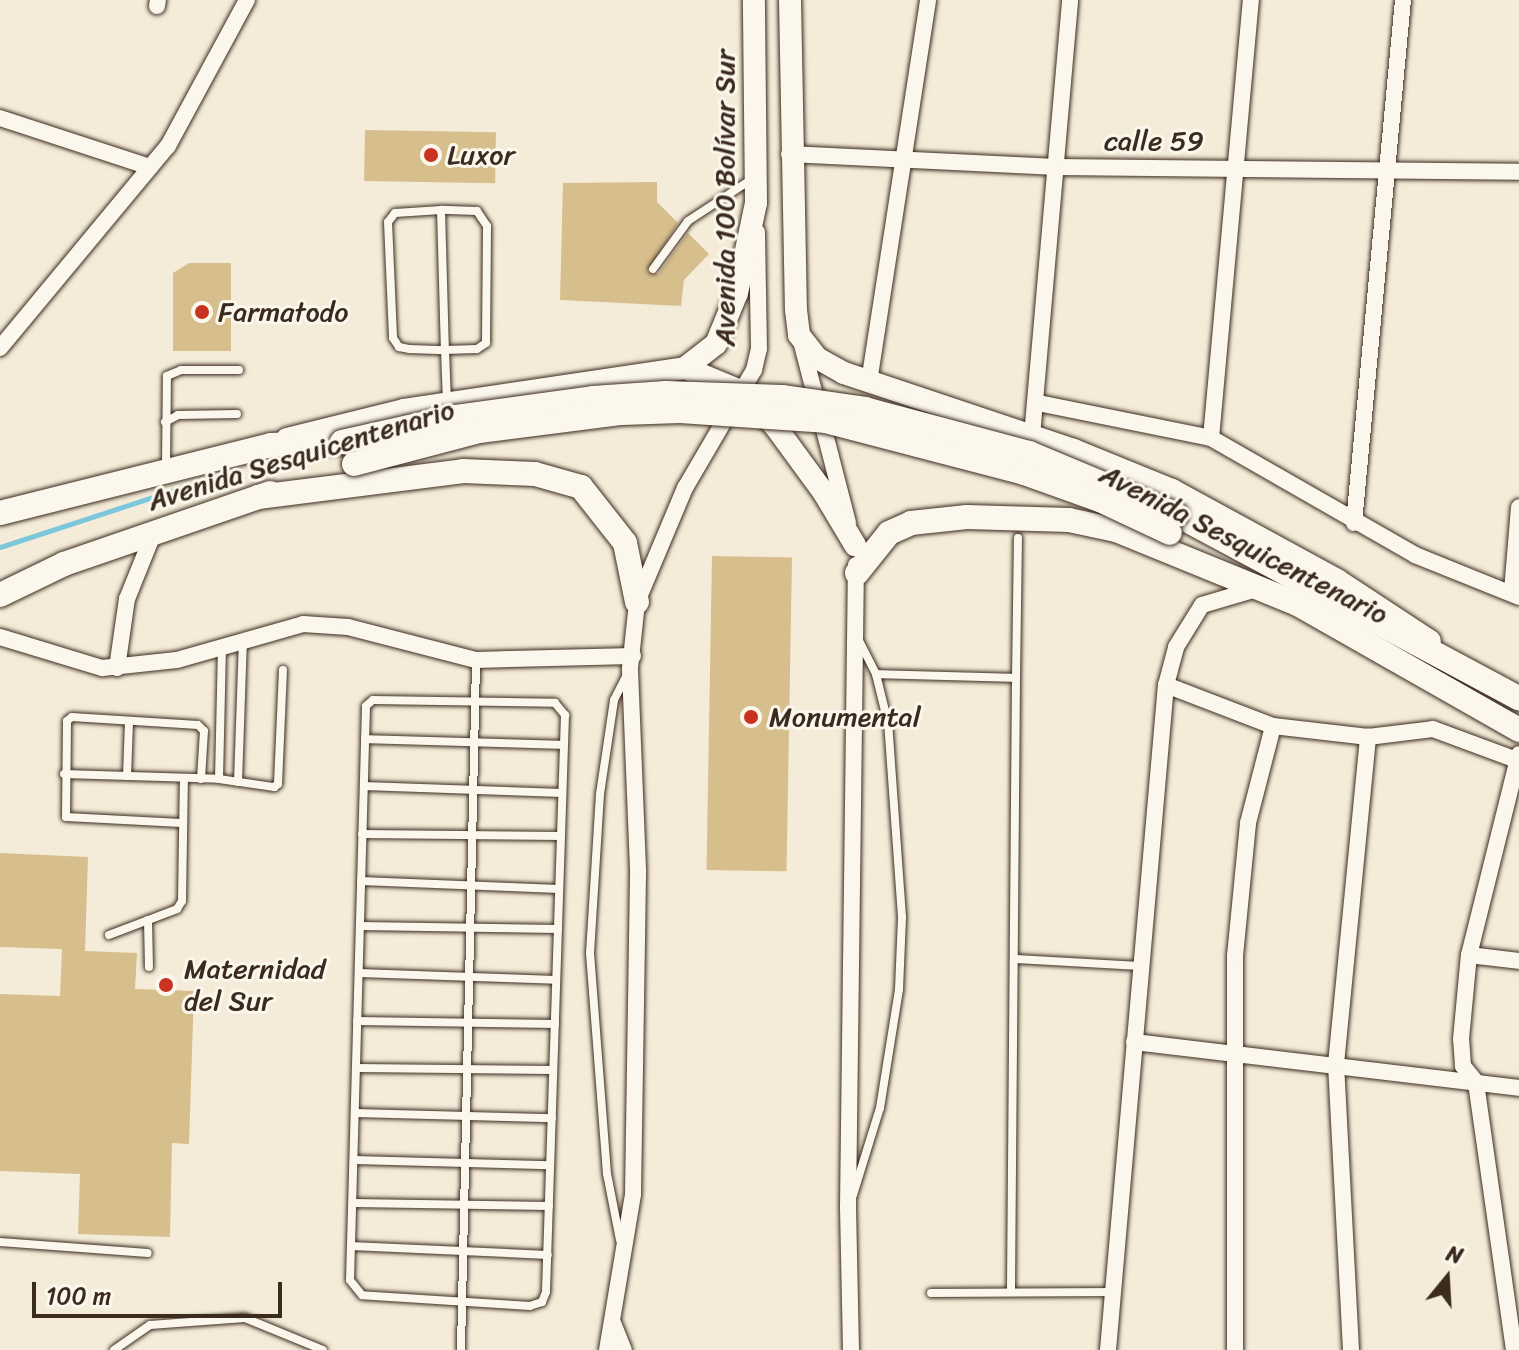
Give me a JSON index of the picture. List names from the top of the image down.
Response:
{
  "streets": {
    "main road": ["Avenida Sesquicentenario"],
    "street": ["calle 59", "Avenida 100 Bolívar Sur"]
  },
  "places": [
    "Luxor",
    "Farmatodo",
    "Monumental",
    "Maternidad del Sur"
  ],
  "scale_bar": "100 m",
  "north": "top"
}
